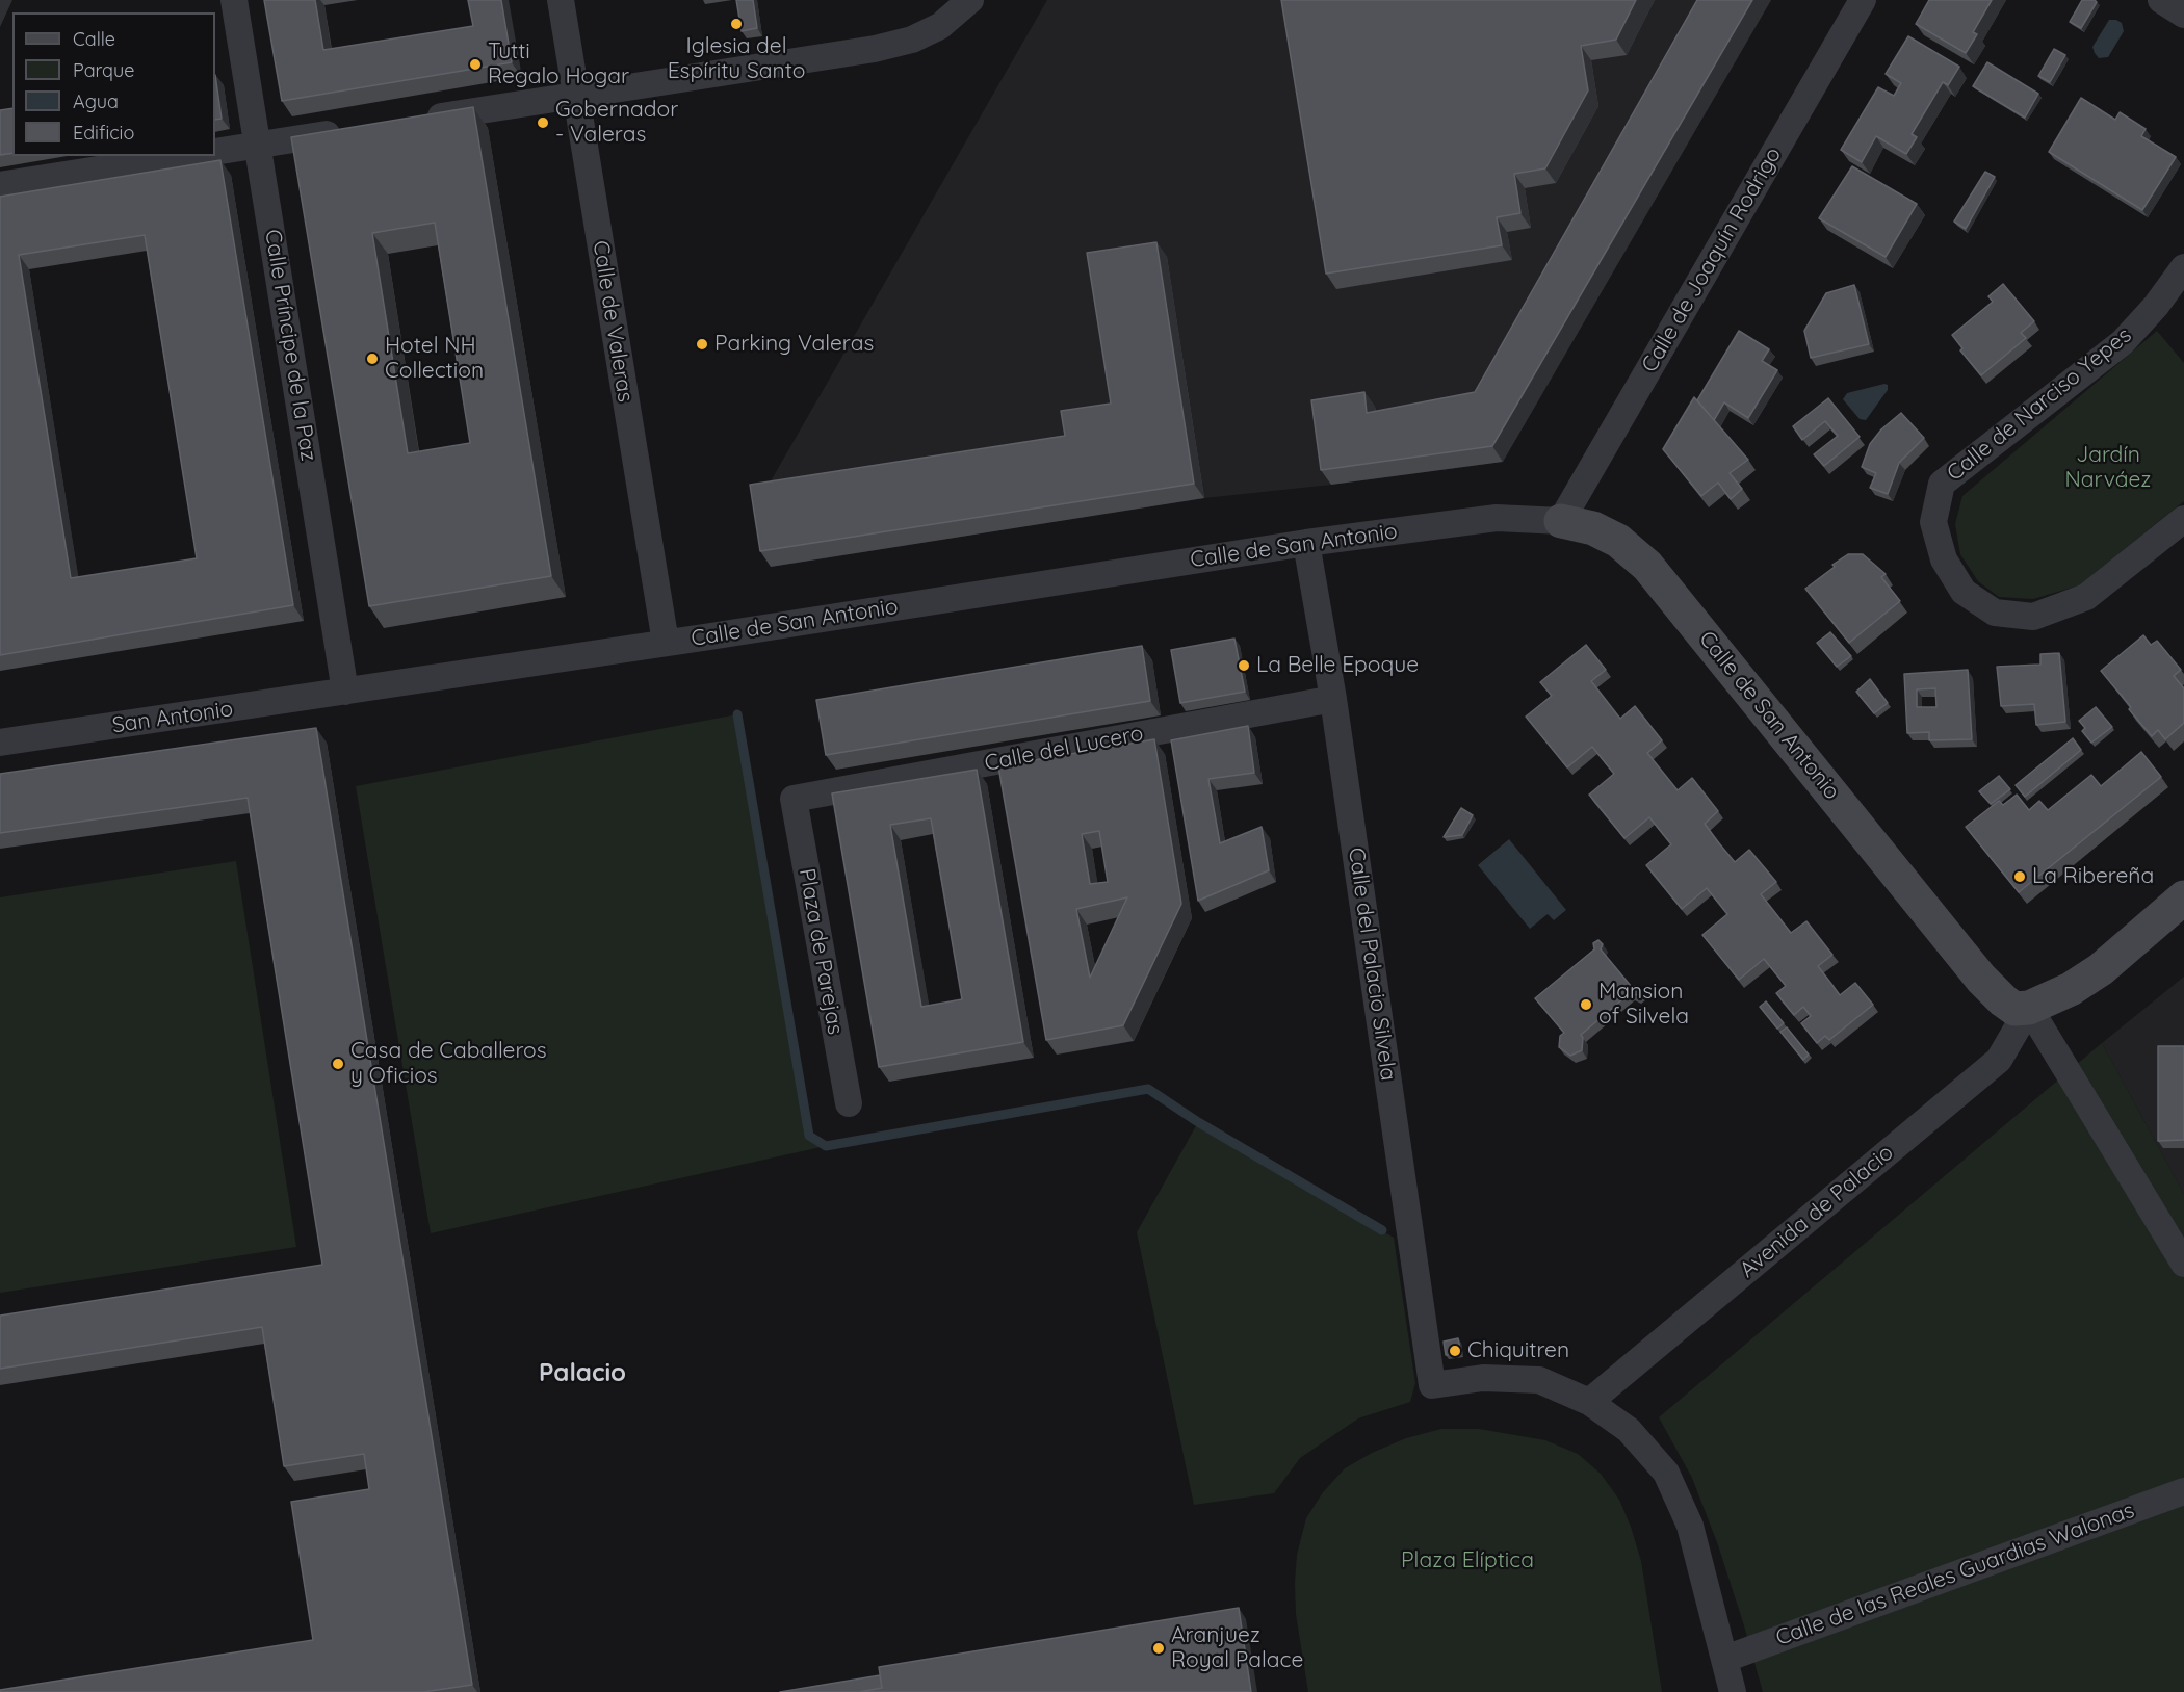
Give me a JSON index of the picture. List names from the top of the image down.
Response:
{
  "streets": {
    "street": [
      "Calle de Joaquín Rodrigo",
      "Calle de Valeras",
      "Calle Príncipe de la Paz",
      "Calle de Narciso Yepes",
      "Calle de San Antonio",
      "San Antonio",
      "Calle del Lucero",
      "Plaza de Parejas",
      "Calle del Palacio Silvela",
      "Avenida de Palacio",
      "Calle de las Reales Guardias Walonas"
    ]
  },
  "crossings": [
    ["Calle de Joaquín Rodrigo", "Calle de San Antonio"],
    ["Calle de Valeras", "Calle de San Antonio"],
    ["Calle Príncipe de la Paz", "Calle de San Antonio"],
    ["Calle Príncipe de la Paz", "San Antonio"],
    ["Calle de San Antonio", "San Antonio"],
    ["Calle de San Antonio", "Calle del Palacio Silvela"],
    ["Calle de San Antonio", "Avenida de Palacio"],
    ["Calle del Lucero", "Plaza de Parejas"],
    ["Calle del Lucero", "Calle del Palacio Silvela"],
    ["Calle del Palacio Silvela", "Avenida de Palacio"]
  ],
  "districts": ["Palacio"],
  "parks": ["Jardín Narváez", "Plaza Elíptica"],
  "places": [
    "Iglesia del Espíritu Santo",
    "Tutti Regalo Hogar",
    "Gobernador - Valeras",
    "Parking Valeras",
    "Hotel NH Collection",
    "La Belle Epoque",
    "La Ribereña",
    "Mansion of Silvela",
    "Casa de Caballeros y Oficios",
    "Chiquitren",
    "Aranjuez Royal Palace"
  ],
  "legend": [
    "Calle",
    "Parque",
    "Agua",
    "Edificio"
  ]
}
